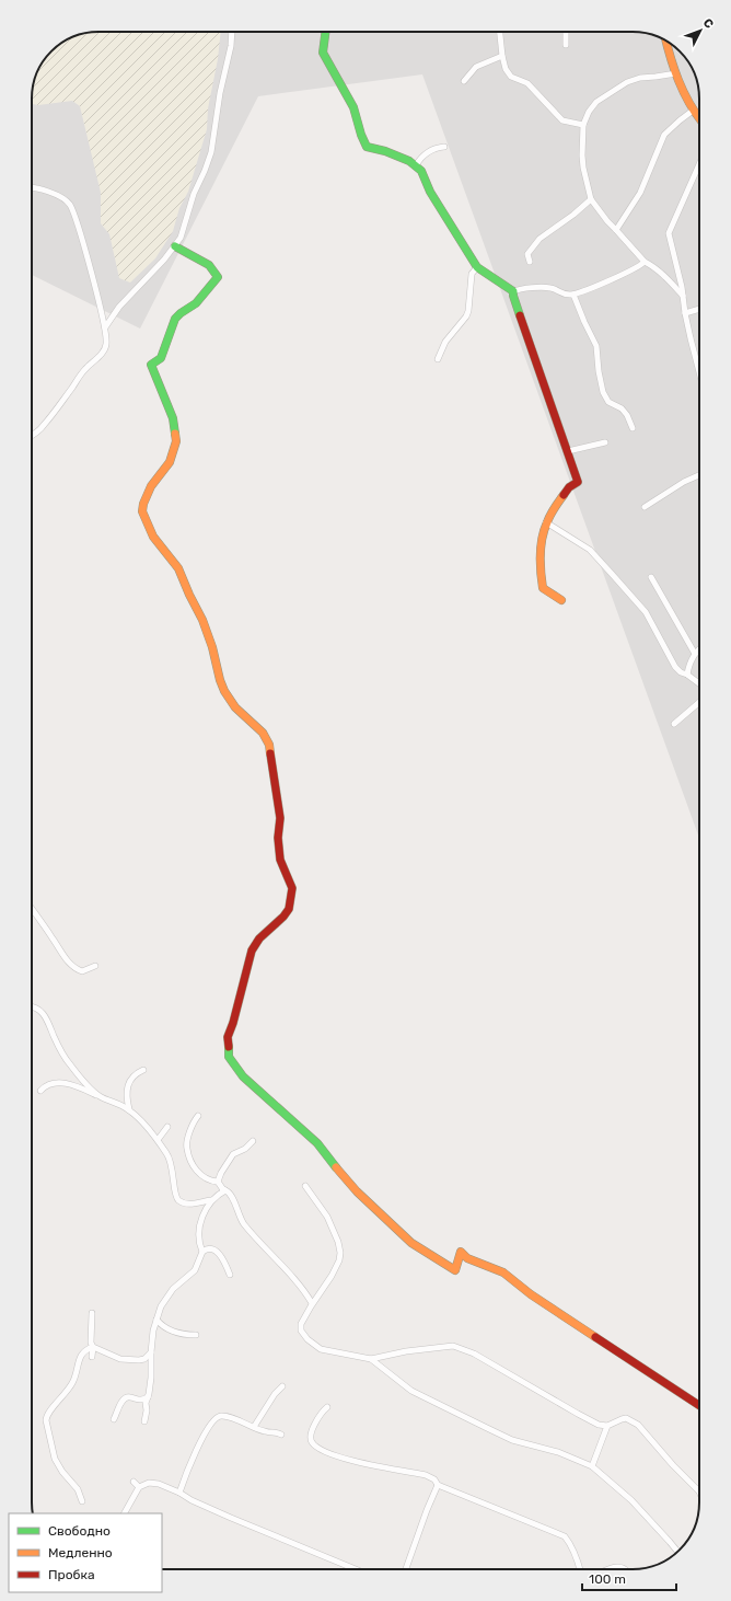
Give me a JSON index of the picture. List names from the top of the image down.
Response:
{
  "legend": ["Свободно", "Медленно", "Пробка"],
  "scale_bar": "100 m",
  "north": "top right"
}
